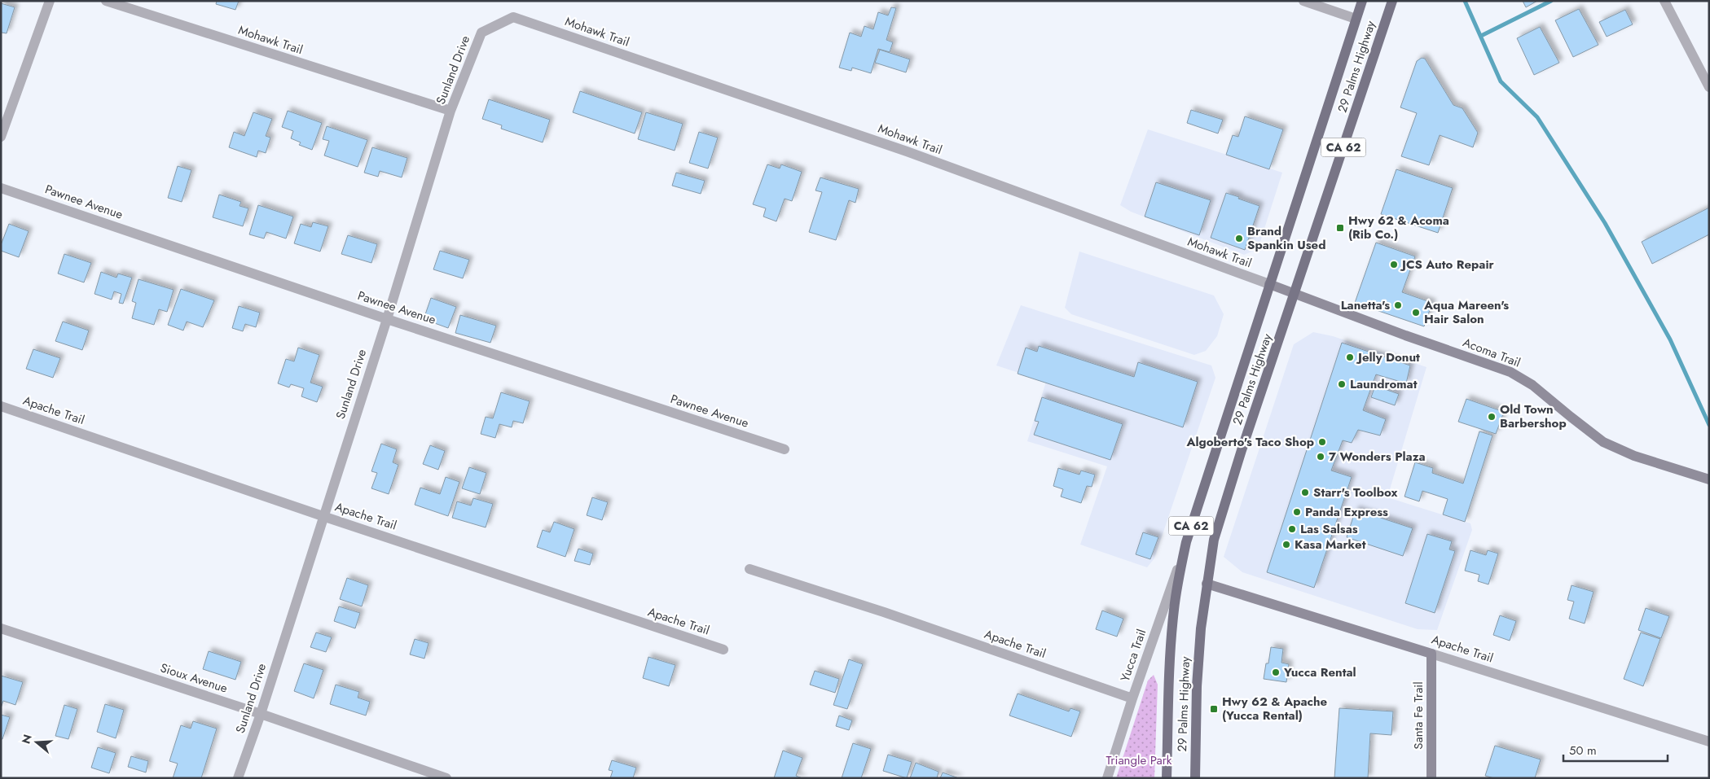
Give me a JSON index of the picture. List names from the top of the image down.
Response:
{
  "streets": {
    "main road": ["29 Palms Highway", "CA 62"],
    "street": [
      "Mohawk Trail",
      "Sunland Drive",
      "Pawnee Avenue",
      "Acoma Trail",
      "Apache Trail",
      "Yucca Trail",
      "Sioux Avenue",
      "Santa Fe Trail"
    ]
  },
  "crossings": [
    ["Mohawk Trail", "29 Palms Highway"],
    ["Mohawk Trail", "Sunland Drive"],
    ["Mohawk Trail", "Acoma Trail"],
    ["29 Palms Highway", "Acoma Trail"],
    ["29 Palms Highway", "Apache Trail"],
    ["29 Palms Highway", "Yucca Trail"],
    ["Sunland Drive", "Pawnee Avenue"],
    ["Sunland Drive", "Apache Trail"],
    ["Sunland Drive", "Sioux Avenue"],
    ["Apache Trail", "Yucca Trail"],
    ["Apache Trail", "Santa Fe Trail"]
  ],
  "parks": ["Triangle Park"],
  "places": {
    "transit": ["Hwy 62 & Acoma (Rib Co.)", "Hwy 62 & Apache (Yucca Rental)"],
    "other": [
      "Brand Spankin Used",
      "JCS Auto Repair",
      "Lanetta's",
      "Aqua Mareen's Hair Salon",
      "Jelly Donut",
      "Laundromat",
      "Old Town Barbershop",
      "Algoberto's Taco Shop",
      "7 Wonders Plaza",
      "Starr's Toolbox",
      "Panda Express",
      "Las Salsas",
      "Kasa Market",
      "Yucca Rental"
    ]
  },
  "scale_bar": "50 m",
  "north": "left"
}
